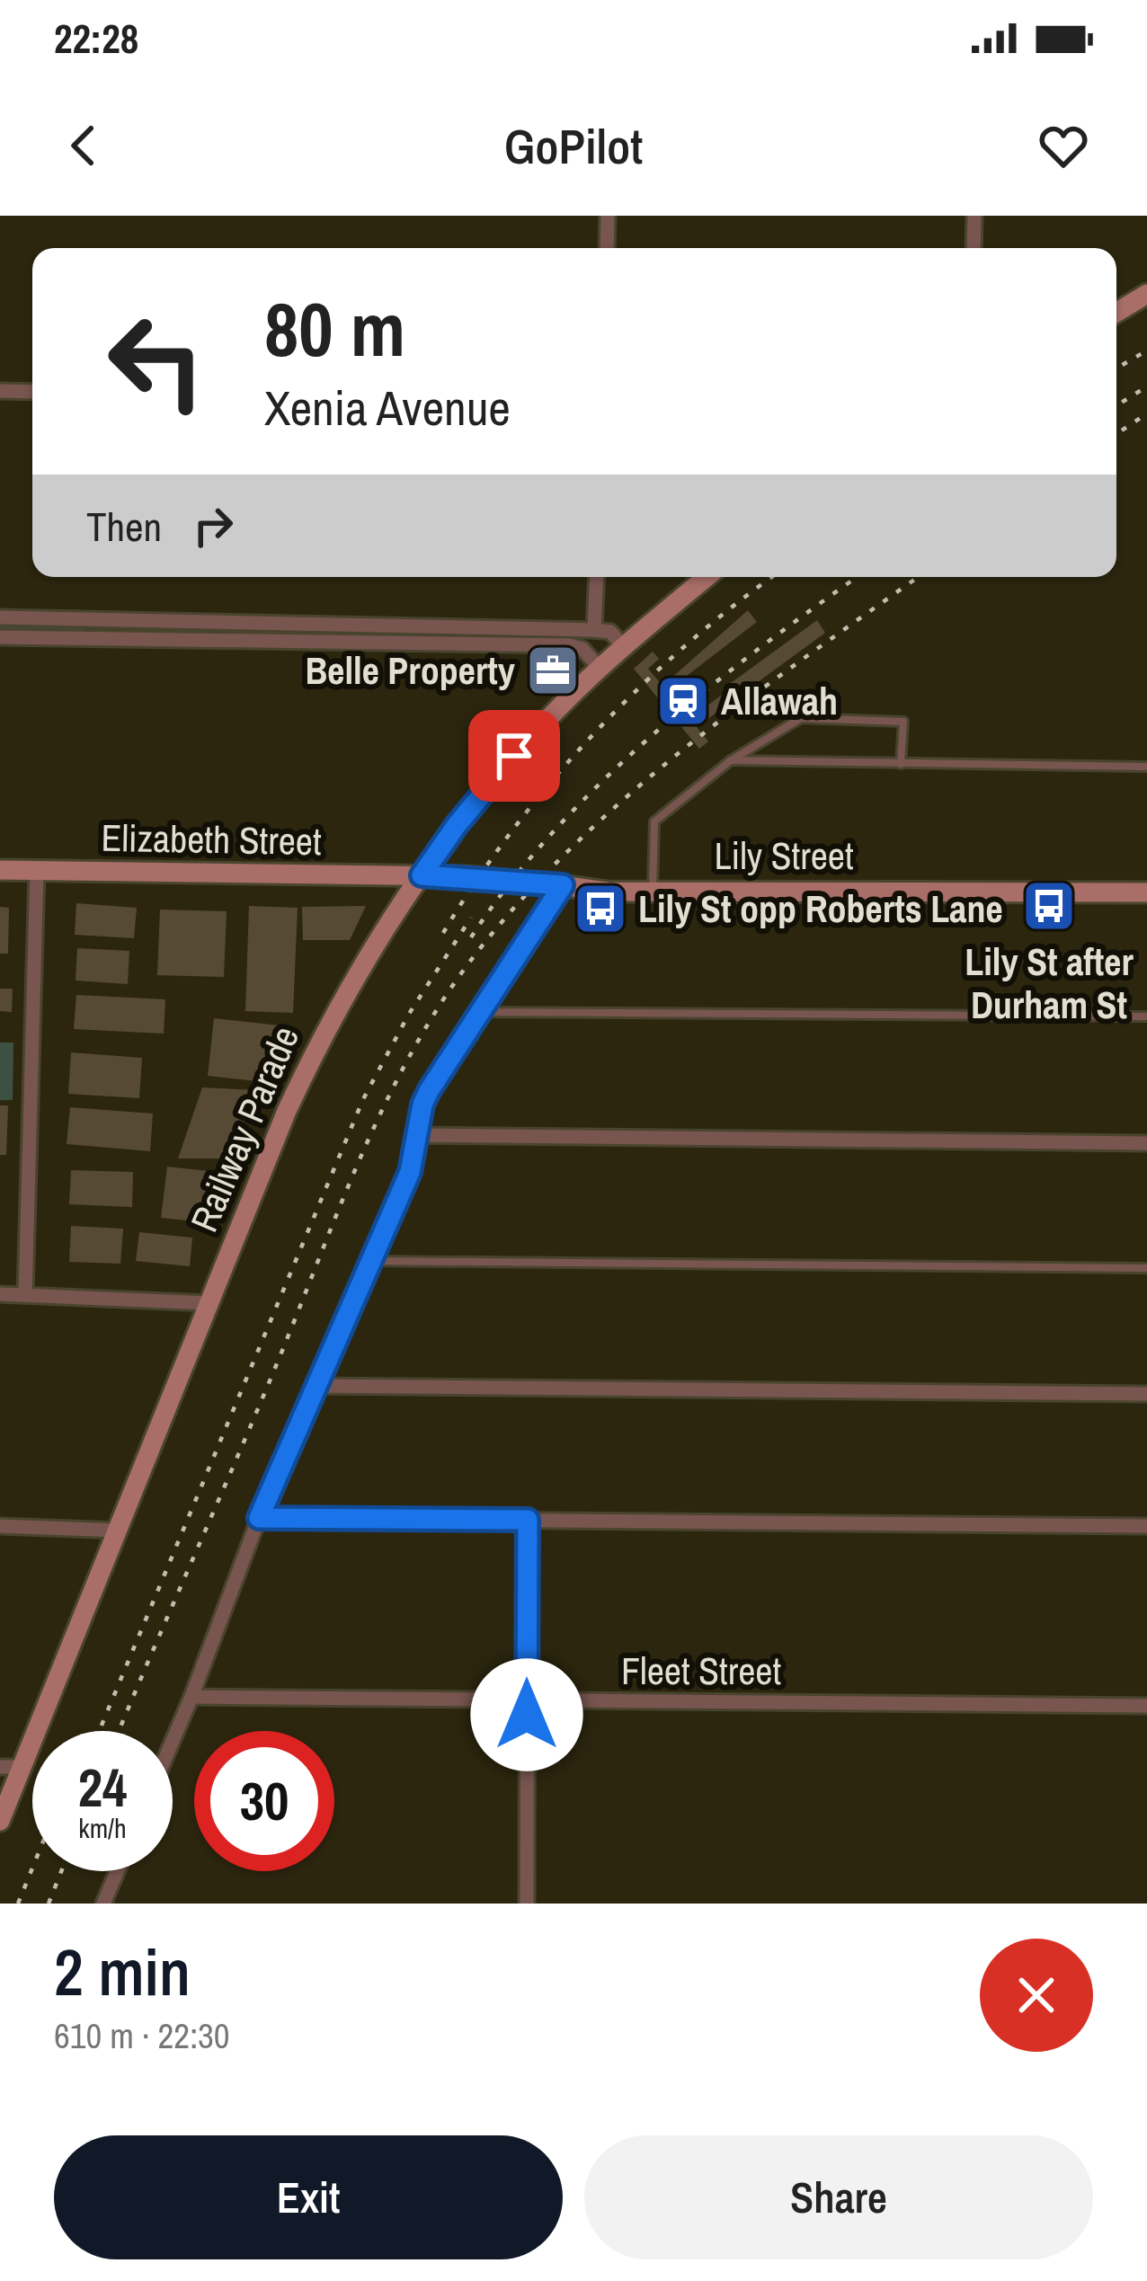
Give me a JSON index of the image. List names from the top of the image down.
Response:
{
  "streets": {
    "main road": ["Elizabeth Street", "Lily Street", "Railway Parade"],
    "street": ["Fleet Street"]
  },
  "crossings": [
    ["Elizabeth Street", "Lily Street"],
    ["Elizabeth Street", "Railway Parade"],
    ["Lily Street", "Railway Parade"]
  ],
  "places": {
    "office": ["Belle Property"],
    "station": ["Allawah"],
    "bus stop": ["Lily St after Durham St", "Lily St opp Roberts Lane"]
  },
  "page": {
    "status": "22:28",
    "header": "GoPilot",
    "turn": ["80 m", "Xenia Avenue"],
    "then": "Then",
    "speed": "24 km/h",
    "limit": "30",
    "heading": ["2 min", "610 m · 22:30"],
    "buttons": ["Exit", "Share"]
  }
}
